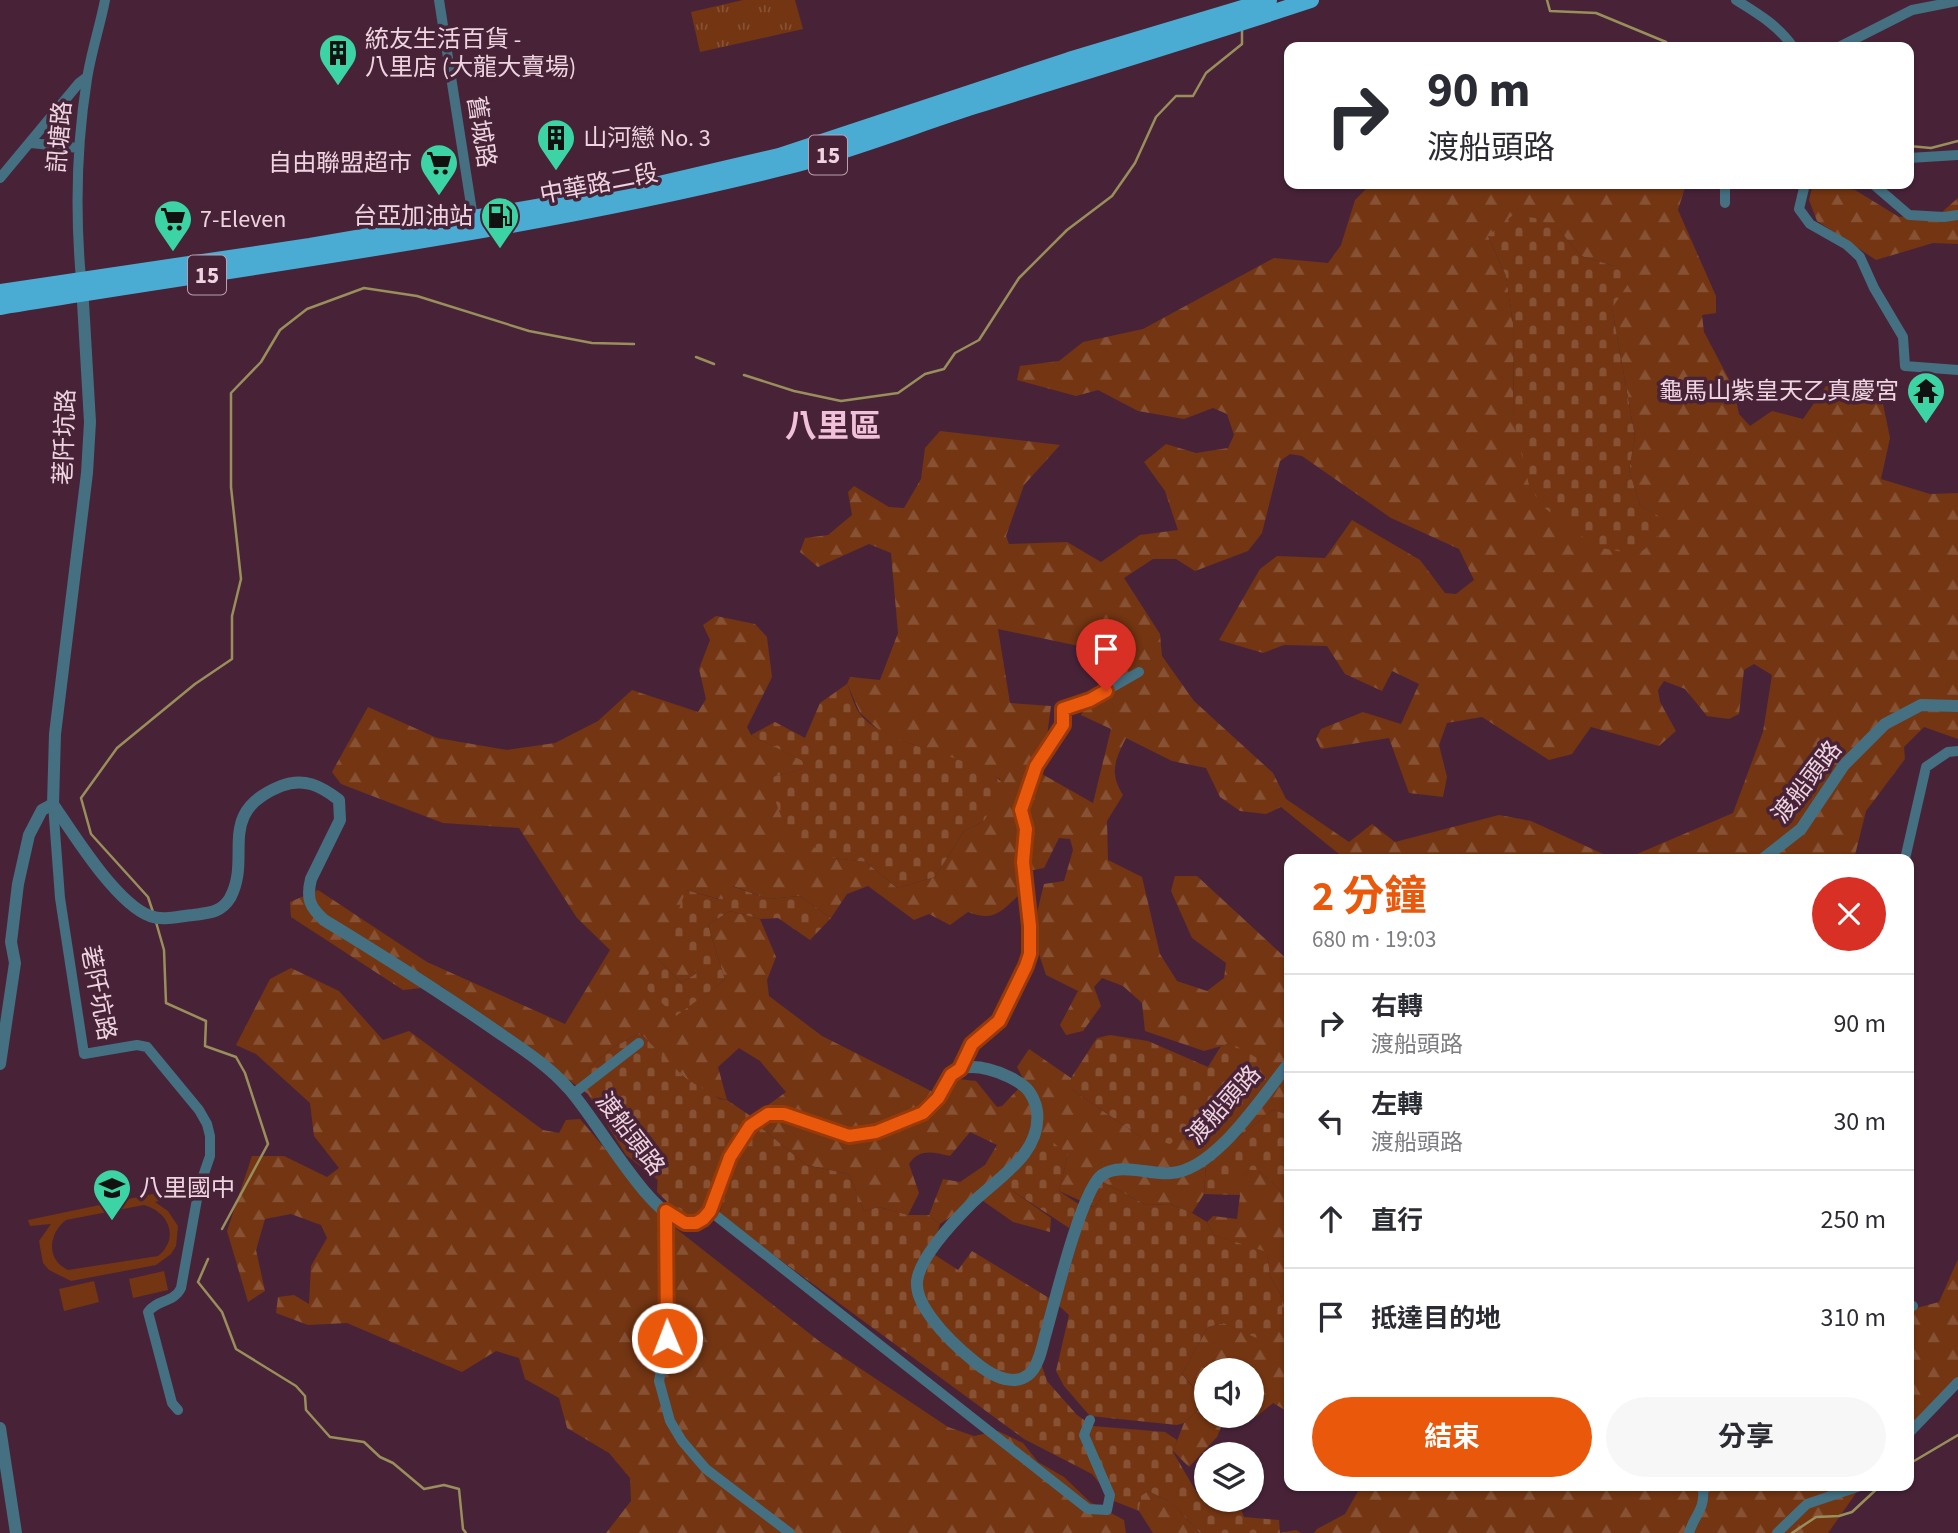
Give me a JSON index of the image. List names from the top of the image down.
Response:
{
  "streets": {
    "main road": ["15", "中華路二段"],
    "street": [
      "舊城路",
      "訊塘路",
      "荖阡坑路",
      "渡船頭路"
    ]
  },
  "crossings": [
    ["舊城路", "中華路二段"],
    ["訊塘路", "中華路二段"],
    ["訊塘路", "荖阡坑路"],
    ["中華路二段", "荖阡坑路"],
    ["荖阡坑路", "渡船頭路"]
  ],
  "districts": ["八里區"],
  "places": {
    "building": ["統友生活百貨 - 八里店 (大龍大賣場)", "山河戀 No. 3"],
    "supermarket": ["自由聯盟超市", "7-Eleven"],
    "fuel station": ["台亞加油站"],
    "temple": ["龜馬山紫皇天乙真慶宮"],
    "school or university": ["八里國中"]
  },
  "page": {
    "turn": ["90 m", "渡船頭路"],
    "heading": ["2 分鐘", "680 m · 19:03"],
    "list": [
      {
        "name": "右轉",
        "note": "渡船頭路",
        "value": "90 m"
      },
      {
        "name": "左轉",
        "note": "渡船頭路",
        "value": "30 m"
      },
      {
        "name": "直行",
        "value": "250 m"
      },
      {
        "name": "抵達目的地",
        "value": "310 m"
      }
    ],
    "buttons": ["結束", "分享"]
  }
}
